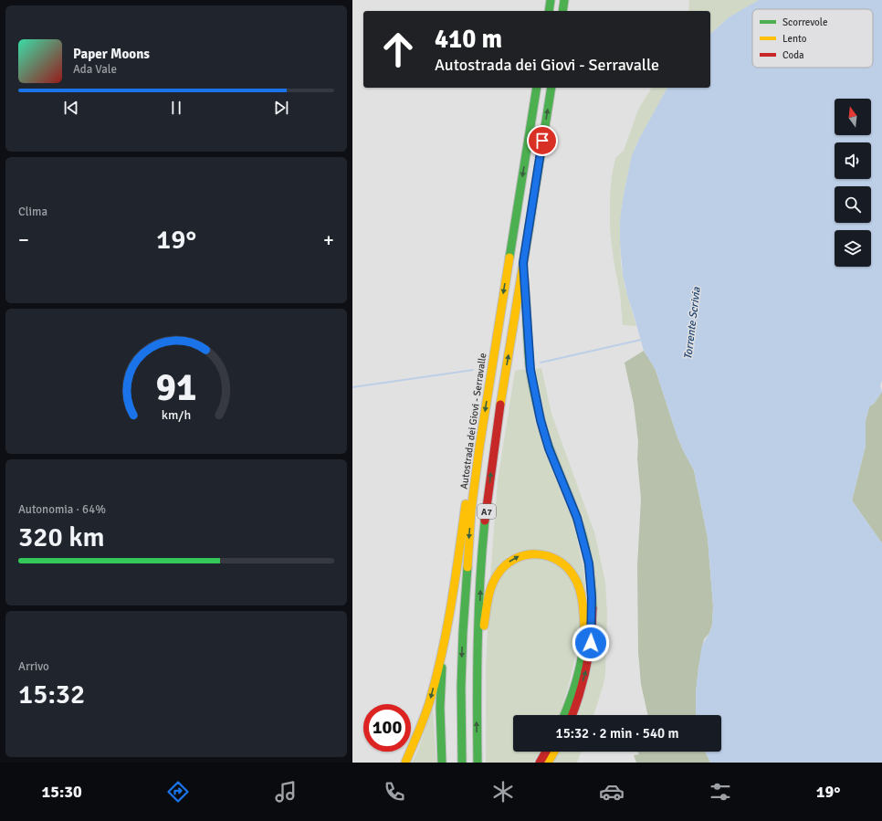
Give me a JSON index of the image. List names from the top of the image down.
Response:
{
  "streets": {
    "highway": ["Autostrada dei Giovi - Serravalle", "A7"]
  },
  "water": ["Torrente Scrivia"],
  "legend": ["Scorrevole", "Lento", "Coda"],
  "north": "top",
  "page": {
    "turn": ["410 m", "Autostrada dei Giovi - Serravalle"],
    "song": ["Paper Moons", "Ada Vale"],
    "tile": [
      "Clima",
      ["Autonomia · 64%", "320 km"],
      ["Arrivo", "15:32"]
    ],
    "heat": ["−", "19°", "+"],
    "limit": "100",
    "trip": "15:32 · 2 min · 540 m",
    "tabs": ["15:30", "19°"],
    "gauge": ["91", "km/h"]
  }
}
